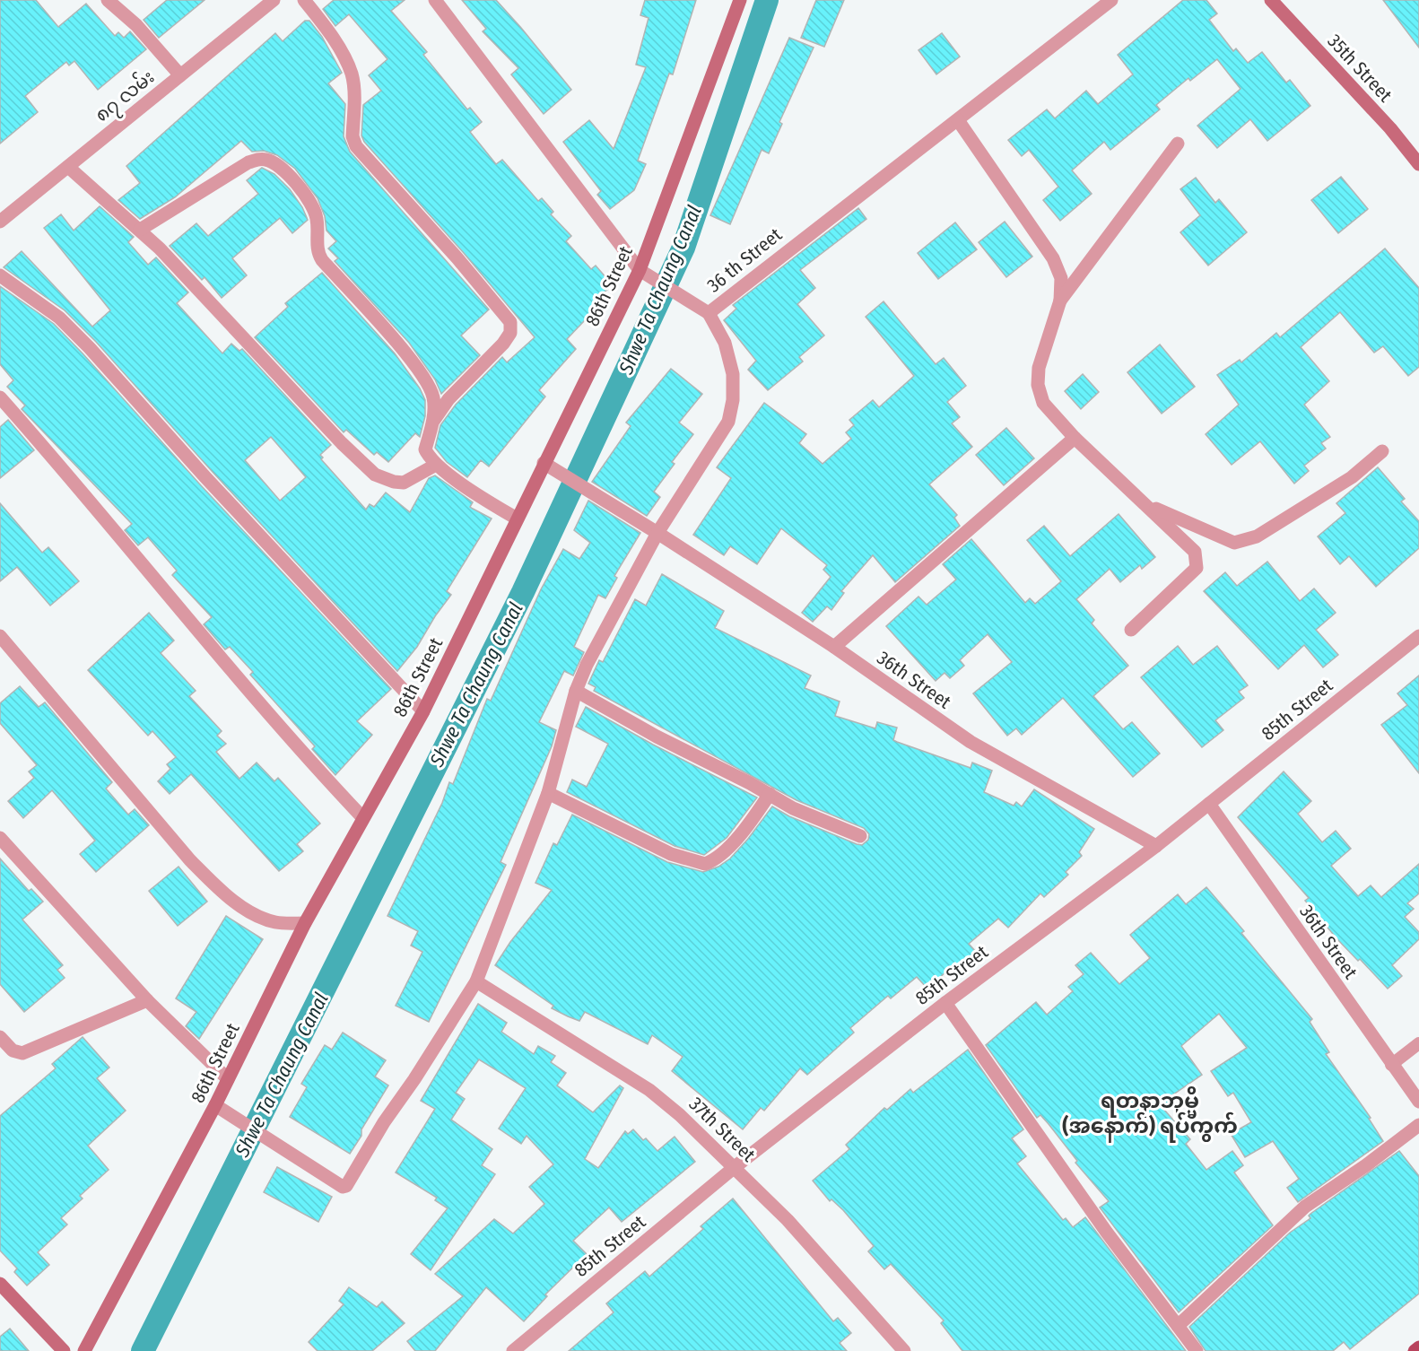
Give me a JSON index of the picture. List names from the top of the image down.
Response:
{
  "streets": {
    "main road": ["35th Street", "86th Street"],
    "street": [
      "၈၇ လမ်း",
      "36 th Street",
      "36th Street",
      "85th Street",
      "37th Street"
    ]
  },
  "crossings": [
    ["36 th Street", "86th Street"],
    ["86th Street", "36th Street"],
    ["36th Street", "85th Street"],
    ["85th Street", "37th Street"]
  ],
  "districts": ["ရတနာဘုမ္မိ (အနောက်) ရပ်ကွက်"],
  "water": ["Shwe Ta Chaung Canal"]
}
